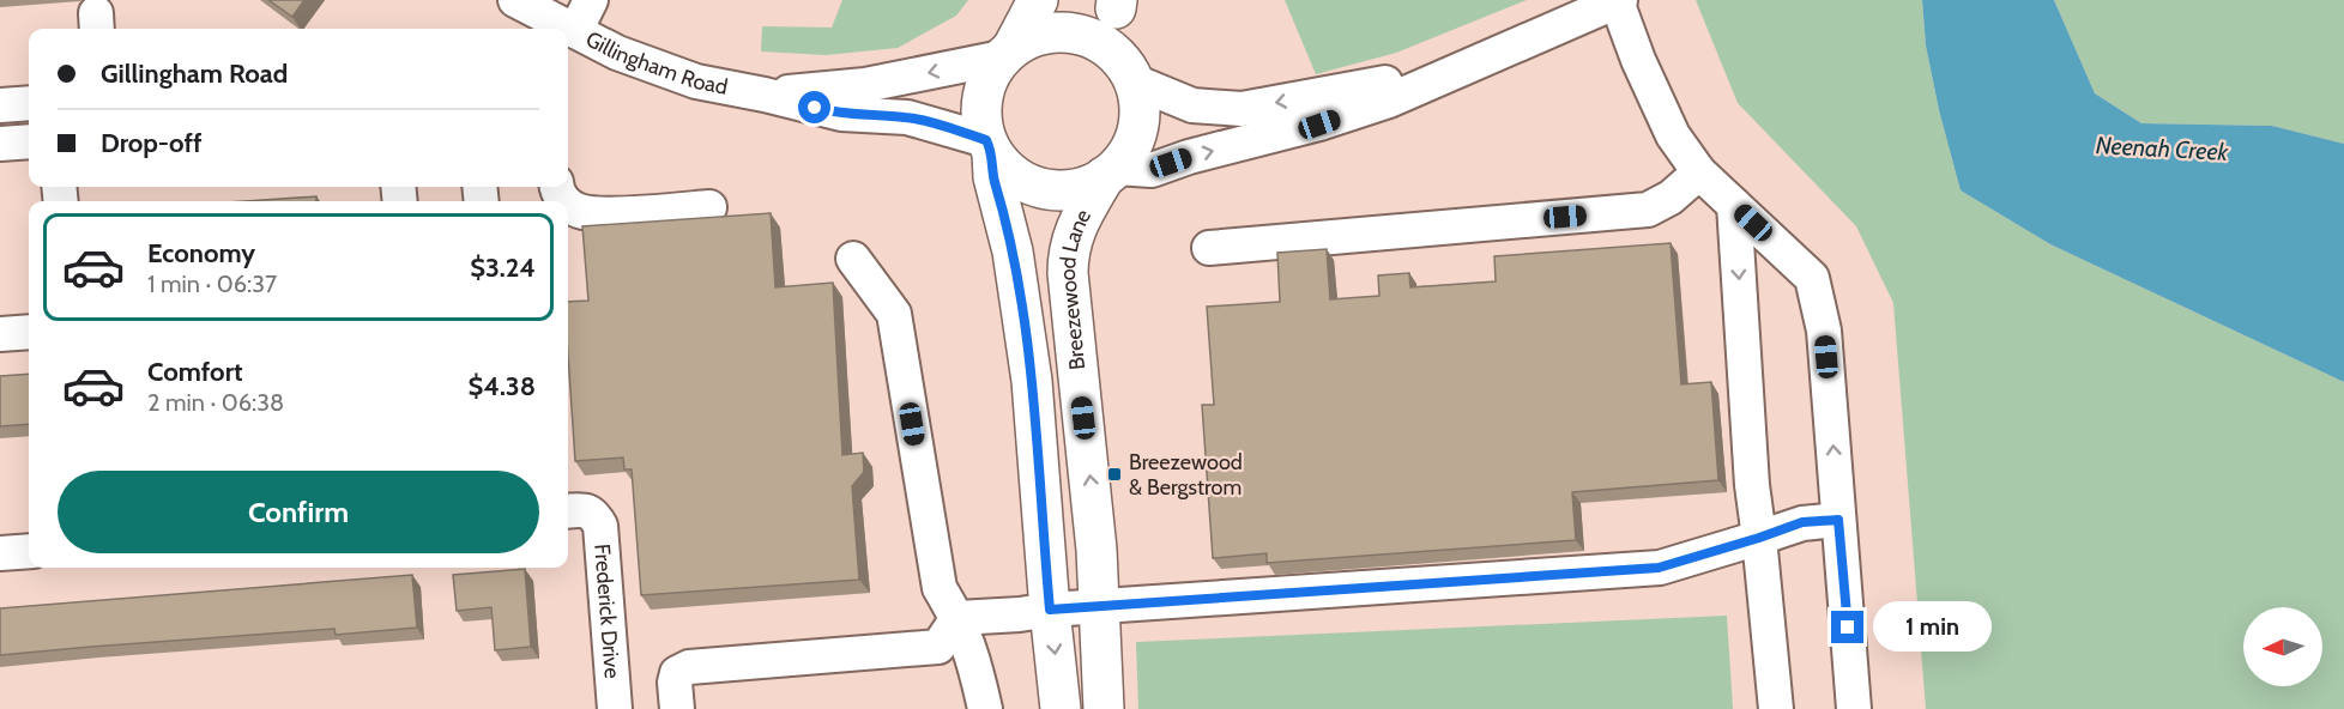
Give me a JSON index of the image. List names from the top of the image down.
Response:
{
  "streets": {
    "main road": ["Breezewood Lane"],
    "street": ["Gillingham Road", "Frederick Drive"]
  },
  "crossings": [
    ["Gillingham Road", "Breezewood Lane"]
  ],
  "water": ["Neenah Creek"],
  "places": {
    "transit": ["Breezewood & Bergstrom"]
  },
  "north": "left",
  "page": {
    "banner": ["Gillingham Road", "Drop-off"],
    "list": [
      {
        "name": "Economy",
        "note": "1 min · 06:37",
        "value": "$3.24"
      },
      {
        "name": "Comfort",
        "note": "2 min · 06:38",
        "value": "$4.38"
      }
    ],
    "buttons": "Confirm",
    "bubble": "1 min"
  }
}
